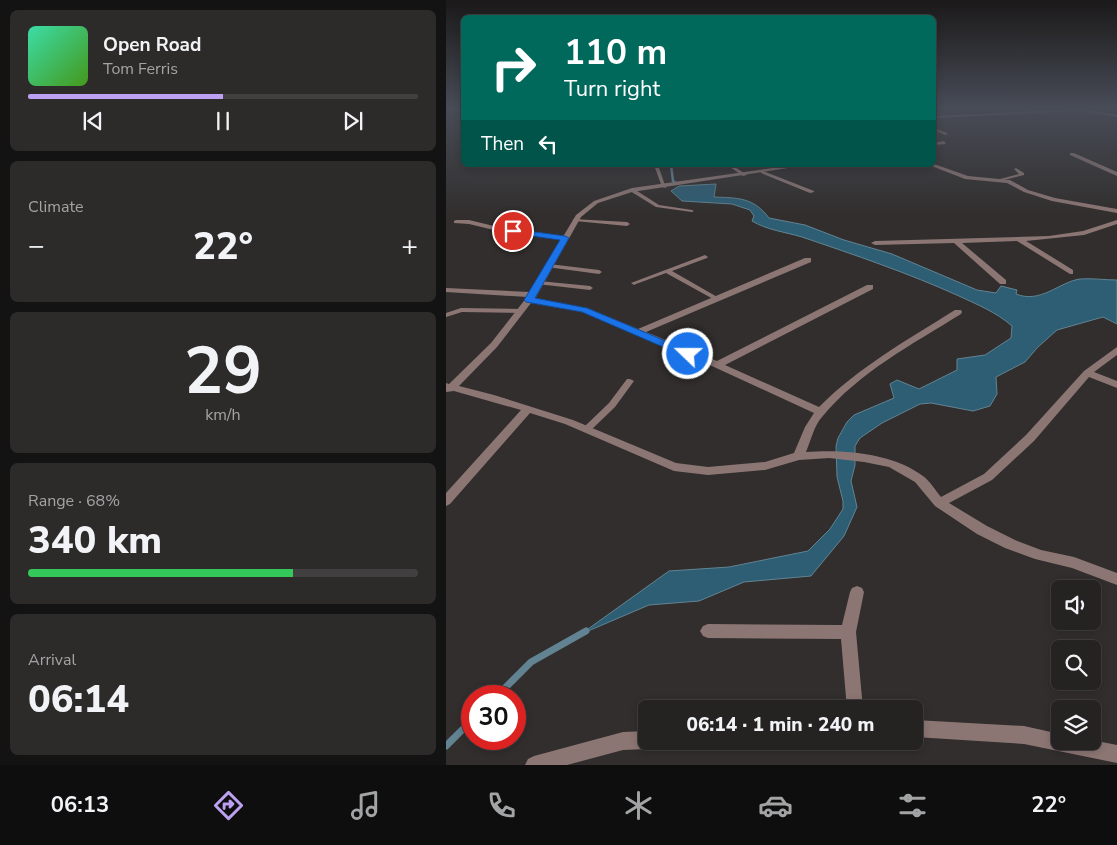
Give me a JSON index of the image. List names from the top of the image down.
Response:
{
  "page": {
    "turn": ["110 m", "Turn right"],
    "song": ["Open Road", "Tom Ferris"],
    "then": "Then",
    "tile": [
      "Climate",
      ["29", "km/h"],
      ["Range · 68%", "340 km"],
      ["Arrival", "06:14"]
    ],
    "heat": ["−", "22°", "+"],
    "limit": "30",
    "trip": "06:14 · 1 min · 240 m",
    "tabs": ["06:13", "22°"]
  }
}
